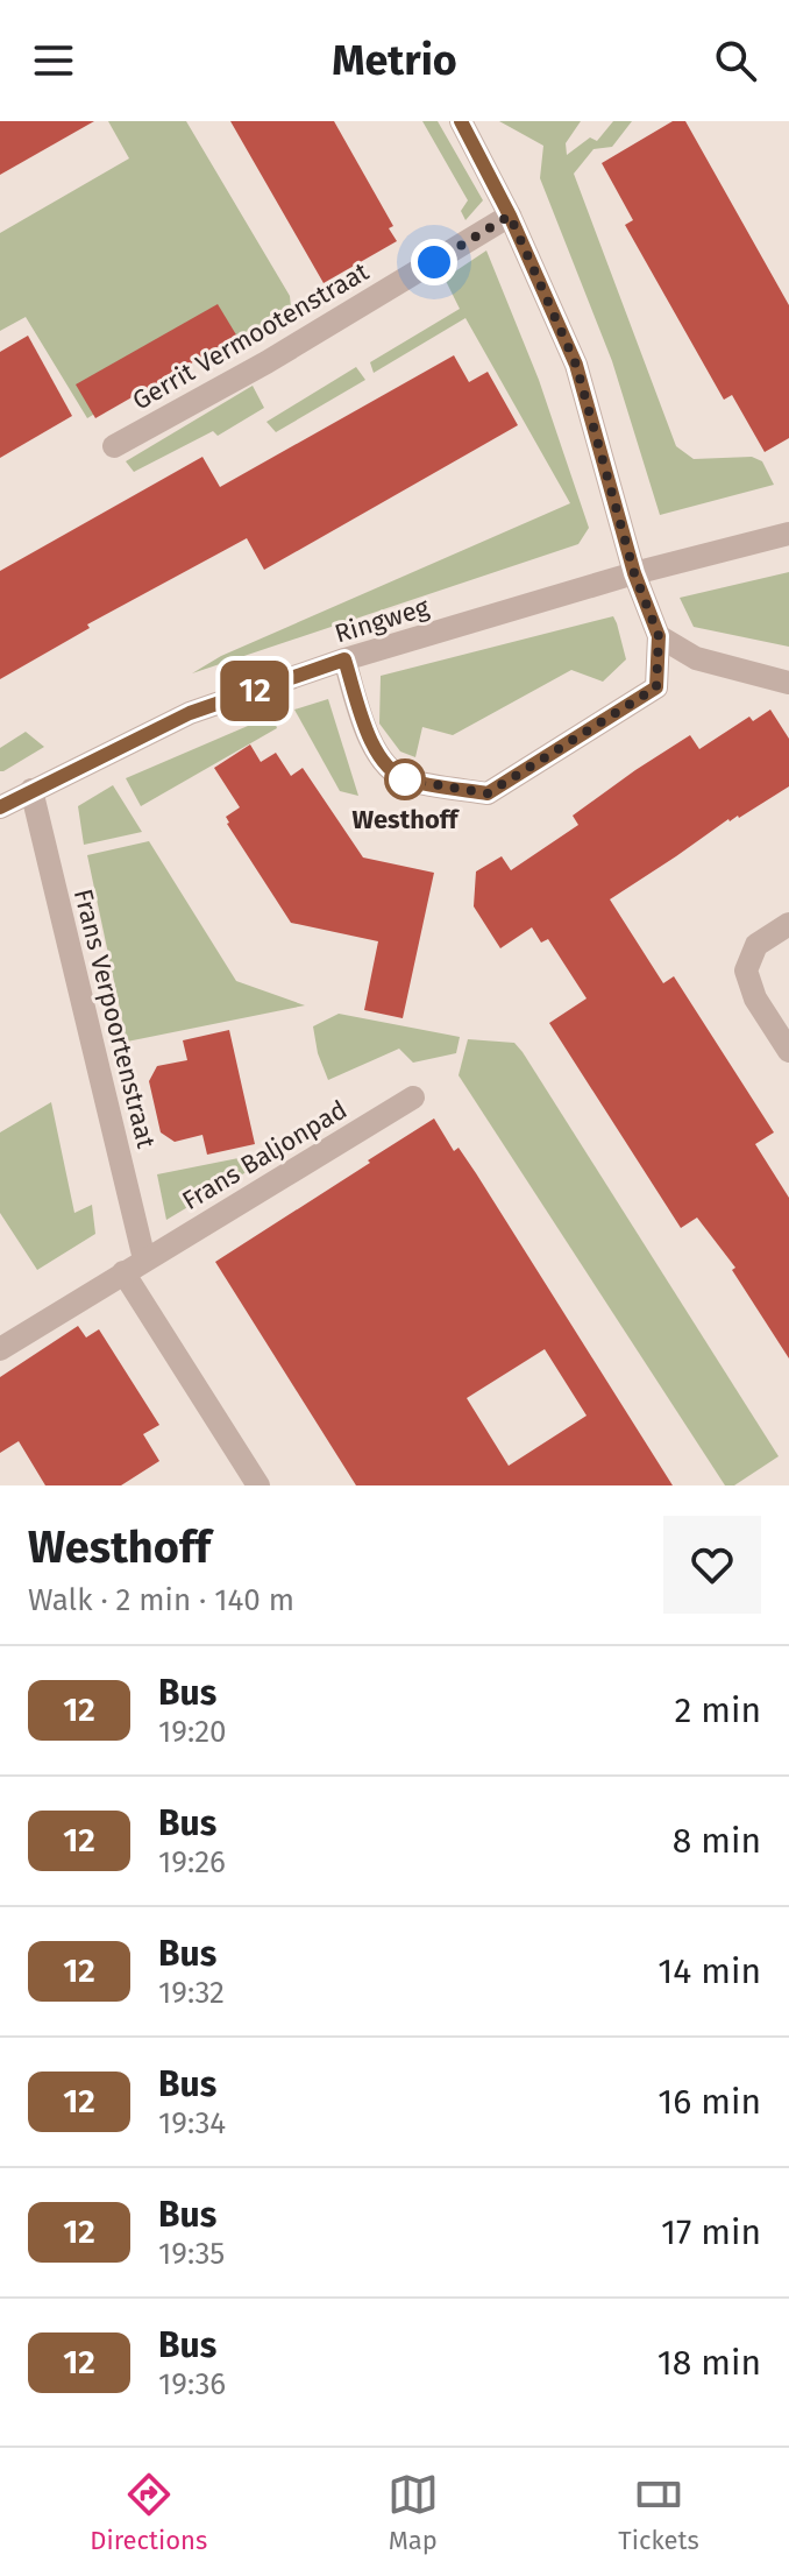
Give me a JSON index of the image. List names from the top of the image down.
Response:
{
  "streets": {
    "street": [
      "Gerrit Vermootenstraat",
      "Ringweg",
      "Frans Verpoortenstraat",
      "Frans Baljonpad"
    ]
  },
  "crossings": [
    ["Ringweg", "Frans Verpoortenstraat"],
    ["Frans Verpoortenstraat", "Frans Baljonpad"]
  ],
  "places": ["Westhoff"],
  "lines": ["bus line 12"],
  "page": {
    "header": "Metrio",
    "on_map": "12",
    "heading": ["Westhoff", "Walk · 2 min · 140 m"],
    "list": [
      {
        "mark": "12",
        "name": "Bus",
        "note": "19:20",
        "value": "2 min"
      },
      {
        "mark": "12",
        "name": "Bus",
        "note": "19:26",
        "value": "8 min"
      },
      {
        "mark": "12",
        "name": "Bus",
        "note": "19:32",
        "value": "14 min"
      },
      {
        "mark": "12",
        "name": "Bus",
        "note": "19:34",
        "value": "16 min"
      },
      {
        "mark": "12",
        "name": "Bus",
        "note": "19:35",
        "value": "17 min"
      },
      {
        "mark": "12",
        "name": "Bus",
        "note": "19:36",
        "value": "18 min"
      }
    ],
    "tabs": ["Directions", "Map", "Tickets"]
  }
}
